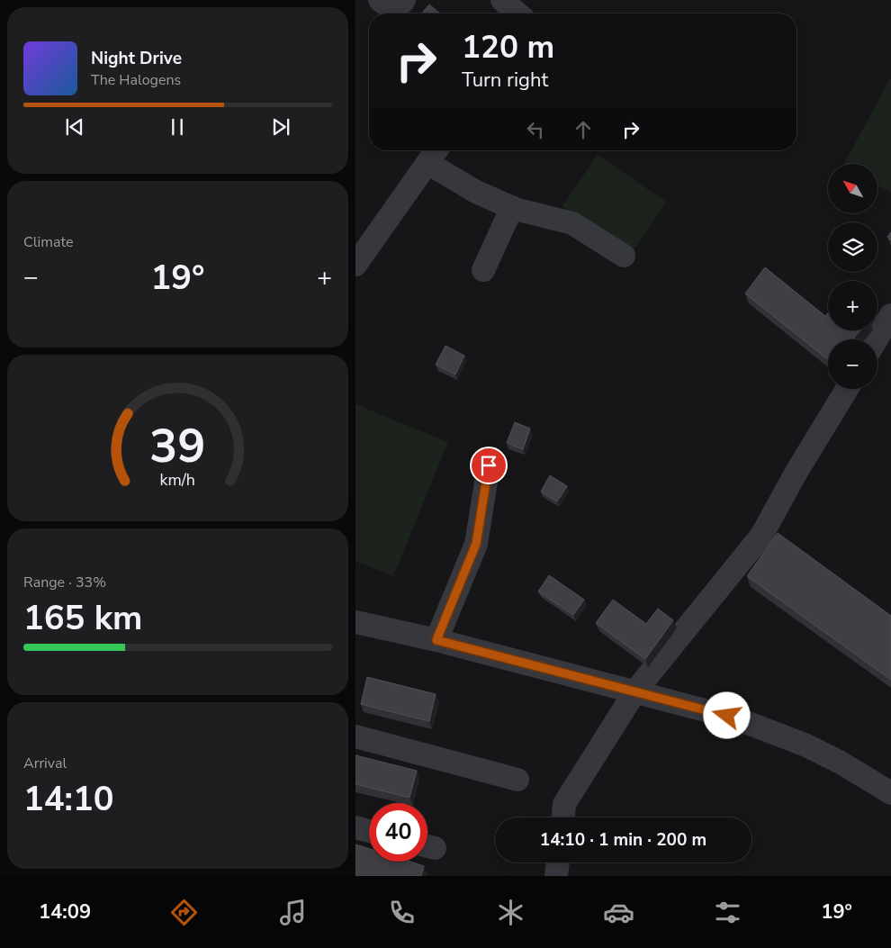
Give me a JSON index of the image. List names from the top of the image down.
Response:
{
  "north": "top left",
  "page": {
    "turn": ["120 m", "Turn right"],
    "song": ["Night Drive", "The Halogens"],
    "map_buttons": ["+", "−"],
    "tile": [
      "Climate",
      ["Range · 33%", "165 km"],
      ["Arrival", "14:10"]
    ],
    "heat": ["−", "19°", "+"],
    "limit": "40",
    "trip": "14:10 · 1 min · 200 m",
    "tabs": ["14:09", "19°"],
    "gauge": ["39", "km/h"]
  }
}
